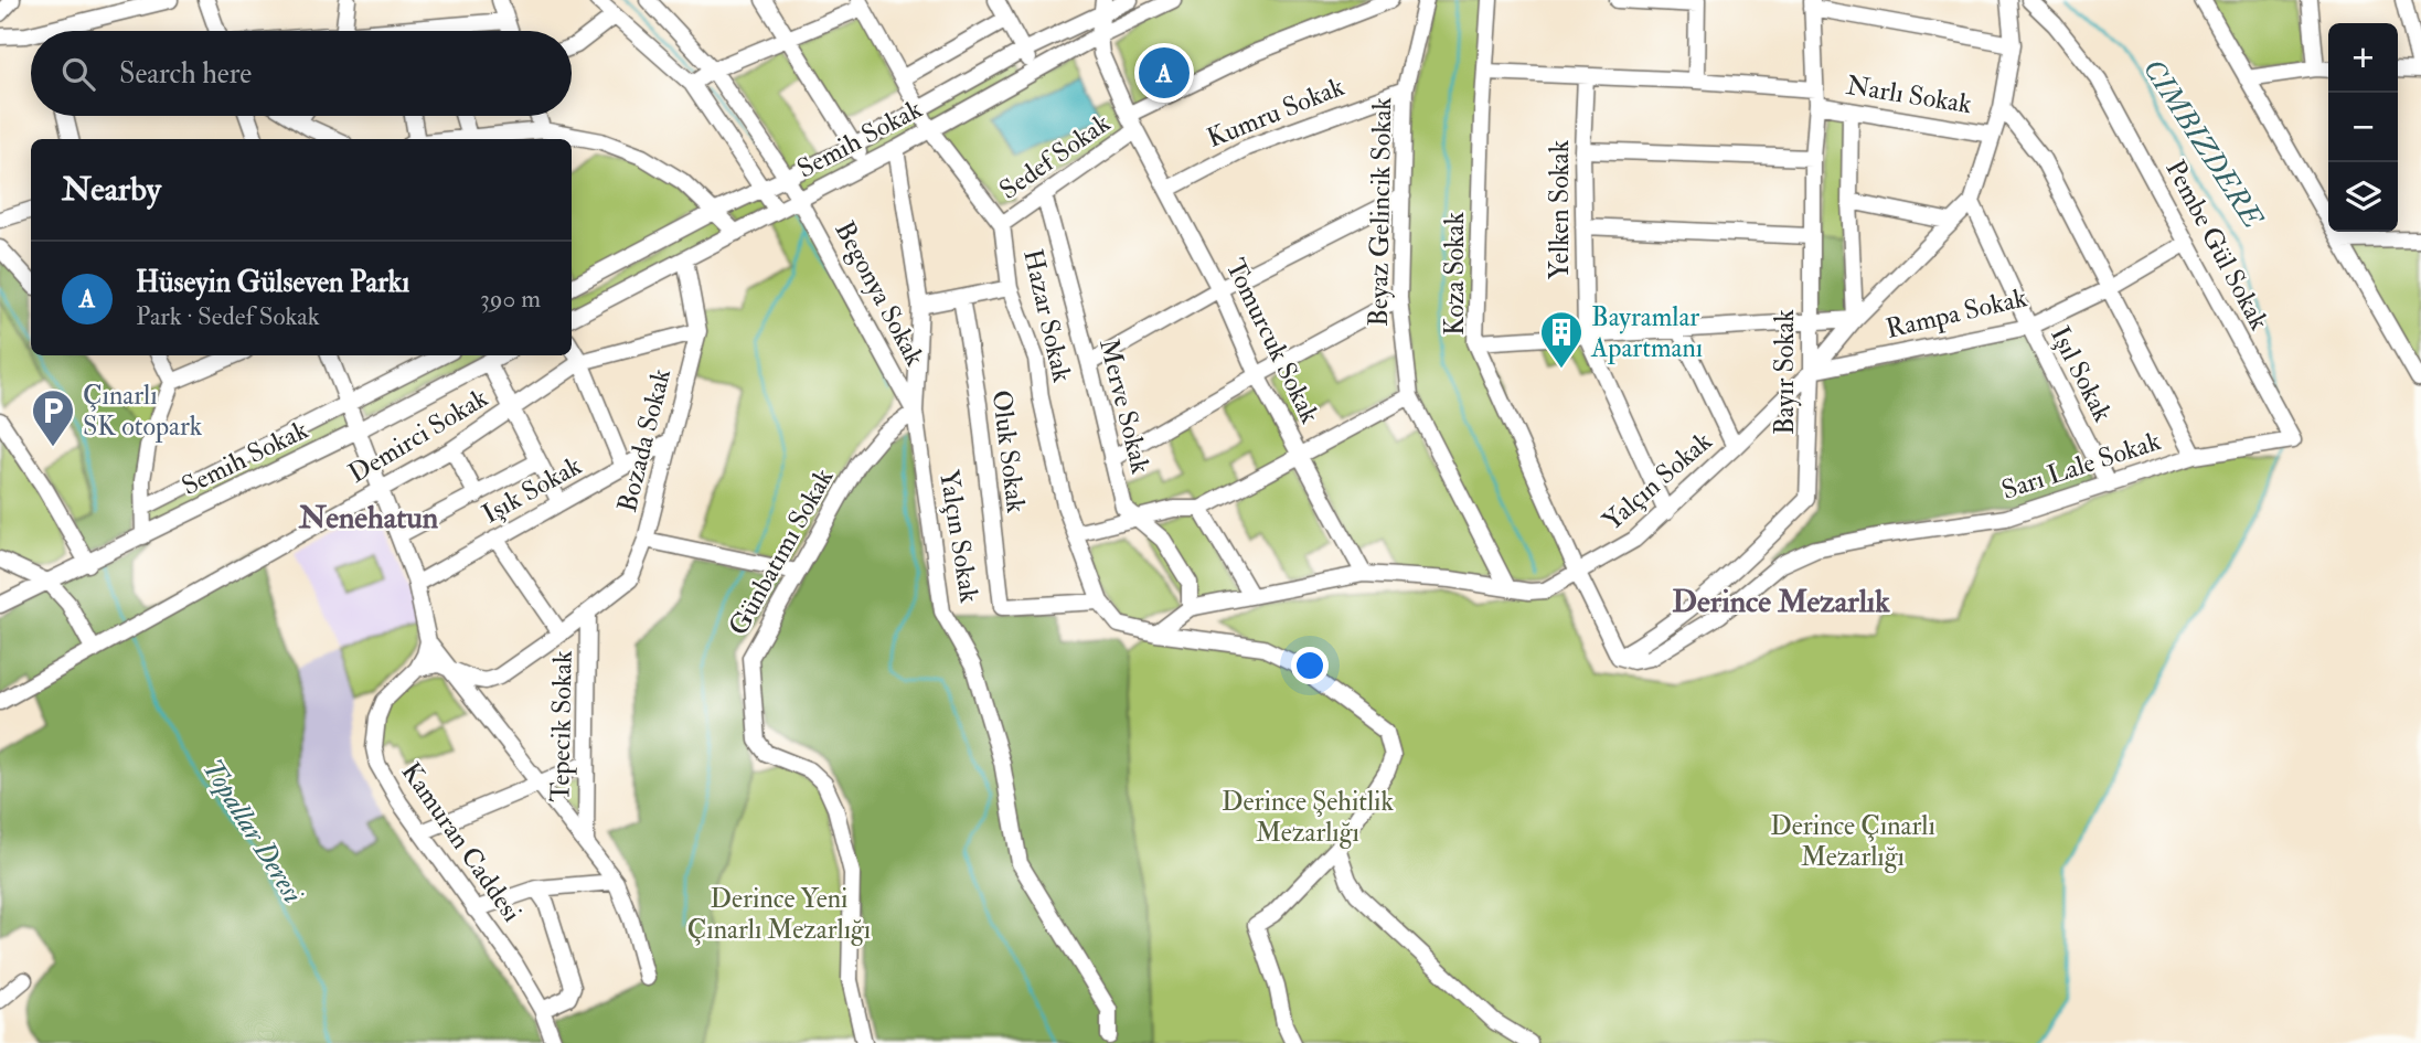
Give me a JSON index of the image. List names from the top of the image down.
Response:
{
  "streets": {
    "street": [
      "Narlı Sokak",
      "Kumru Sokak",
      "Semih Sokak",
      "Sedef Sokak",
      "Yelken Sokak",
      "Beyaz Gelincik Sokak",
      "Pembe Gül Sokak",
      "Koza Sokak",
      "Begonya Sokak",
      "Rampa Sokak",
      "Hazar Sokak",
      "Tomurcuk Sokak",
      "Bayır Sokak",
      "Işıl Sokak",
      "Merve Sokak",
      "Demirci Sokak",
      "Bozada Sokak",
      "Oluk Sokak",
      "Sarı Lale Sokak",
      "Yalçın Sokak",
      "Işık Sokak",
      "Günbatımı Sokak",
      "Tepecik Sokak",
      "Kamuran Caddesi"
    ]
  },
  "crossings": [
    ["Narlı Sokak", "Yelken Sokak"],
    ["Narlı Sokak", "Koza Sokak"],
    ["Narlı Sokak", "Bayır Sokak"],
    ["Kumru Sokak", "Beyaz Gelincik Sokak"],
    ["Kumru Sokak", "Tomurcuk Sokak"],
    ["Semih Sokak", "Begonya Sokak"],
    ["Semih Sokak", "Hazar Sokak"],
    ["Semih Sokak", "Tomurcuk Sokak"],
    ["Semih Sokak", "Bozada Sokak"],
    ["Semih Sokak", "Yalçın Sokak"],
    ["Sedef Sokak", "Hazar Sokak"],
    ["Sedef Sokak", "Tomurcuk Sokak"],
    ["Sedef Sokak", "Merve Sokak"],
    ["Yelken Sokak", "Yalçın Sokak"],
    ["Beyaz Gelincik Sokak", "Yalçın Sokak"],
    ["Pembe Gül Sokak", "Rampa Sokak"],
    ["Pembe Gül Sokak", "Sarı Lale Sokak"],
    ["Koza Sokak", "Bayır Sokak"],
    ["Koza Sokak", "Sarı Lale Sokak"],
    ["Koza Sokak", "Yalçın Sokak"],
    ["Begonya Sokak", "Yalçın Sokak"],
    ["Begonya Sokak", "Günbatımı Sokak"],
    ["Rampa Sokak", "Bayır Sokak"],
    ["Rampa Sokak", "Işıl Sokak"],
    ["Rampa Sokak", "Sarı Lale Sokak"],
    ["Rampa Sokak", "Yalçın Sokak"],
    ["Hazar Sokak", "Oluk Sokak"],
    ["Hazar Sokak", "Yalçın Sokak"],
    ["Tomurcuk Sokak", "Yalçın Sokak"],
    ["Bayır Sokak", "Sarı Lale Sokak"],
    ["Bayır Sokak", "Yalçın Sokak"],
    ["Işıl Sokak", "Sarı Lale Sokak"],
    ["Merve Sokak", "Yalçın Sokak"],
    ["Demirci Sokak", "Bozada Sokak"],
    ["Bozada Sokak", "Işık Sokak"],
    ["Bozada Sokak", "Tepecik Sokak"],
    ["Bozada Sokak", "Kamuran Caddesi"],
    ["Yalçın Sokak", "Günbatımı Sokak"]
  ],
  "districts": ["Nenehatun", "Derince Mezarlık"],
  "water": ["CIMBIZDERE", "Topallar Deresi"],
  "parks": ["Derince Şehitlik Mezarlığı", "Derince Çınarlı Mezarlığı", "Derince Yeni Çınarlı Mezarlığı"],
  "places": {
    "building": ["Bayramlar Apartmanı"],
    "parking": ["Çınarlı SK otopark"]
  },
  "page": {
    "map_buttons": ["+", "−"],
    "search": "Search here",
    "pins": "A",
    "heading": "Nearby",
    "list": [
      {
        "mark": "A",
        "name": "Hüseyin Gülseven Parkı",
        "note": "Park · Sedef Sokak",
        "value": "390 m"
      }
    ]
  }
}
